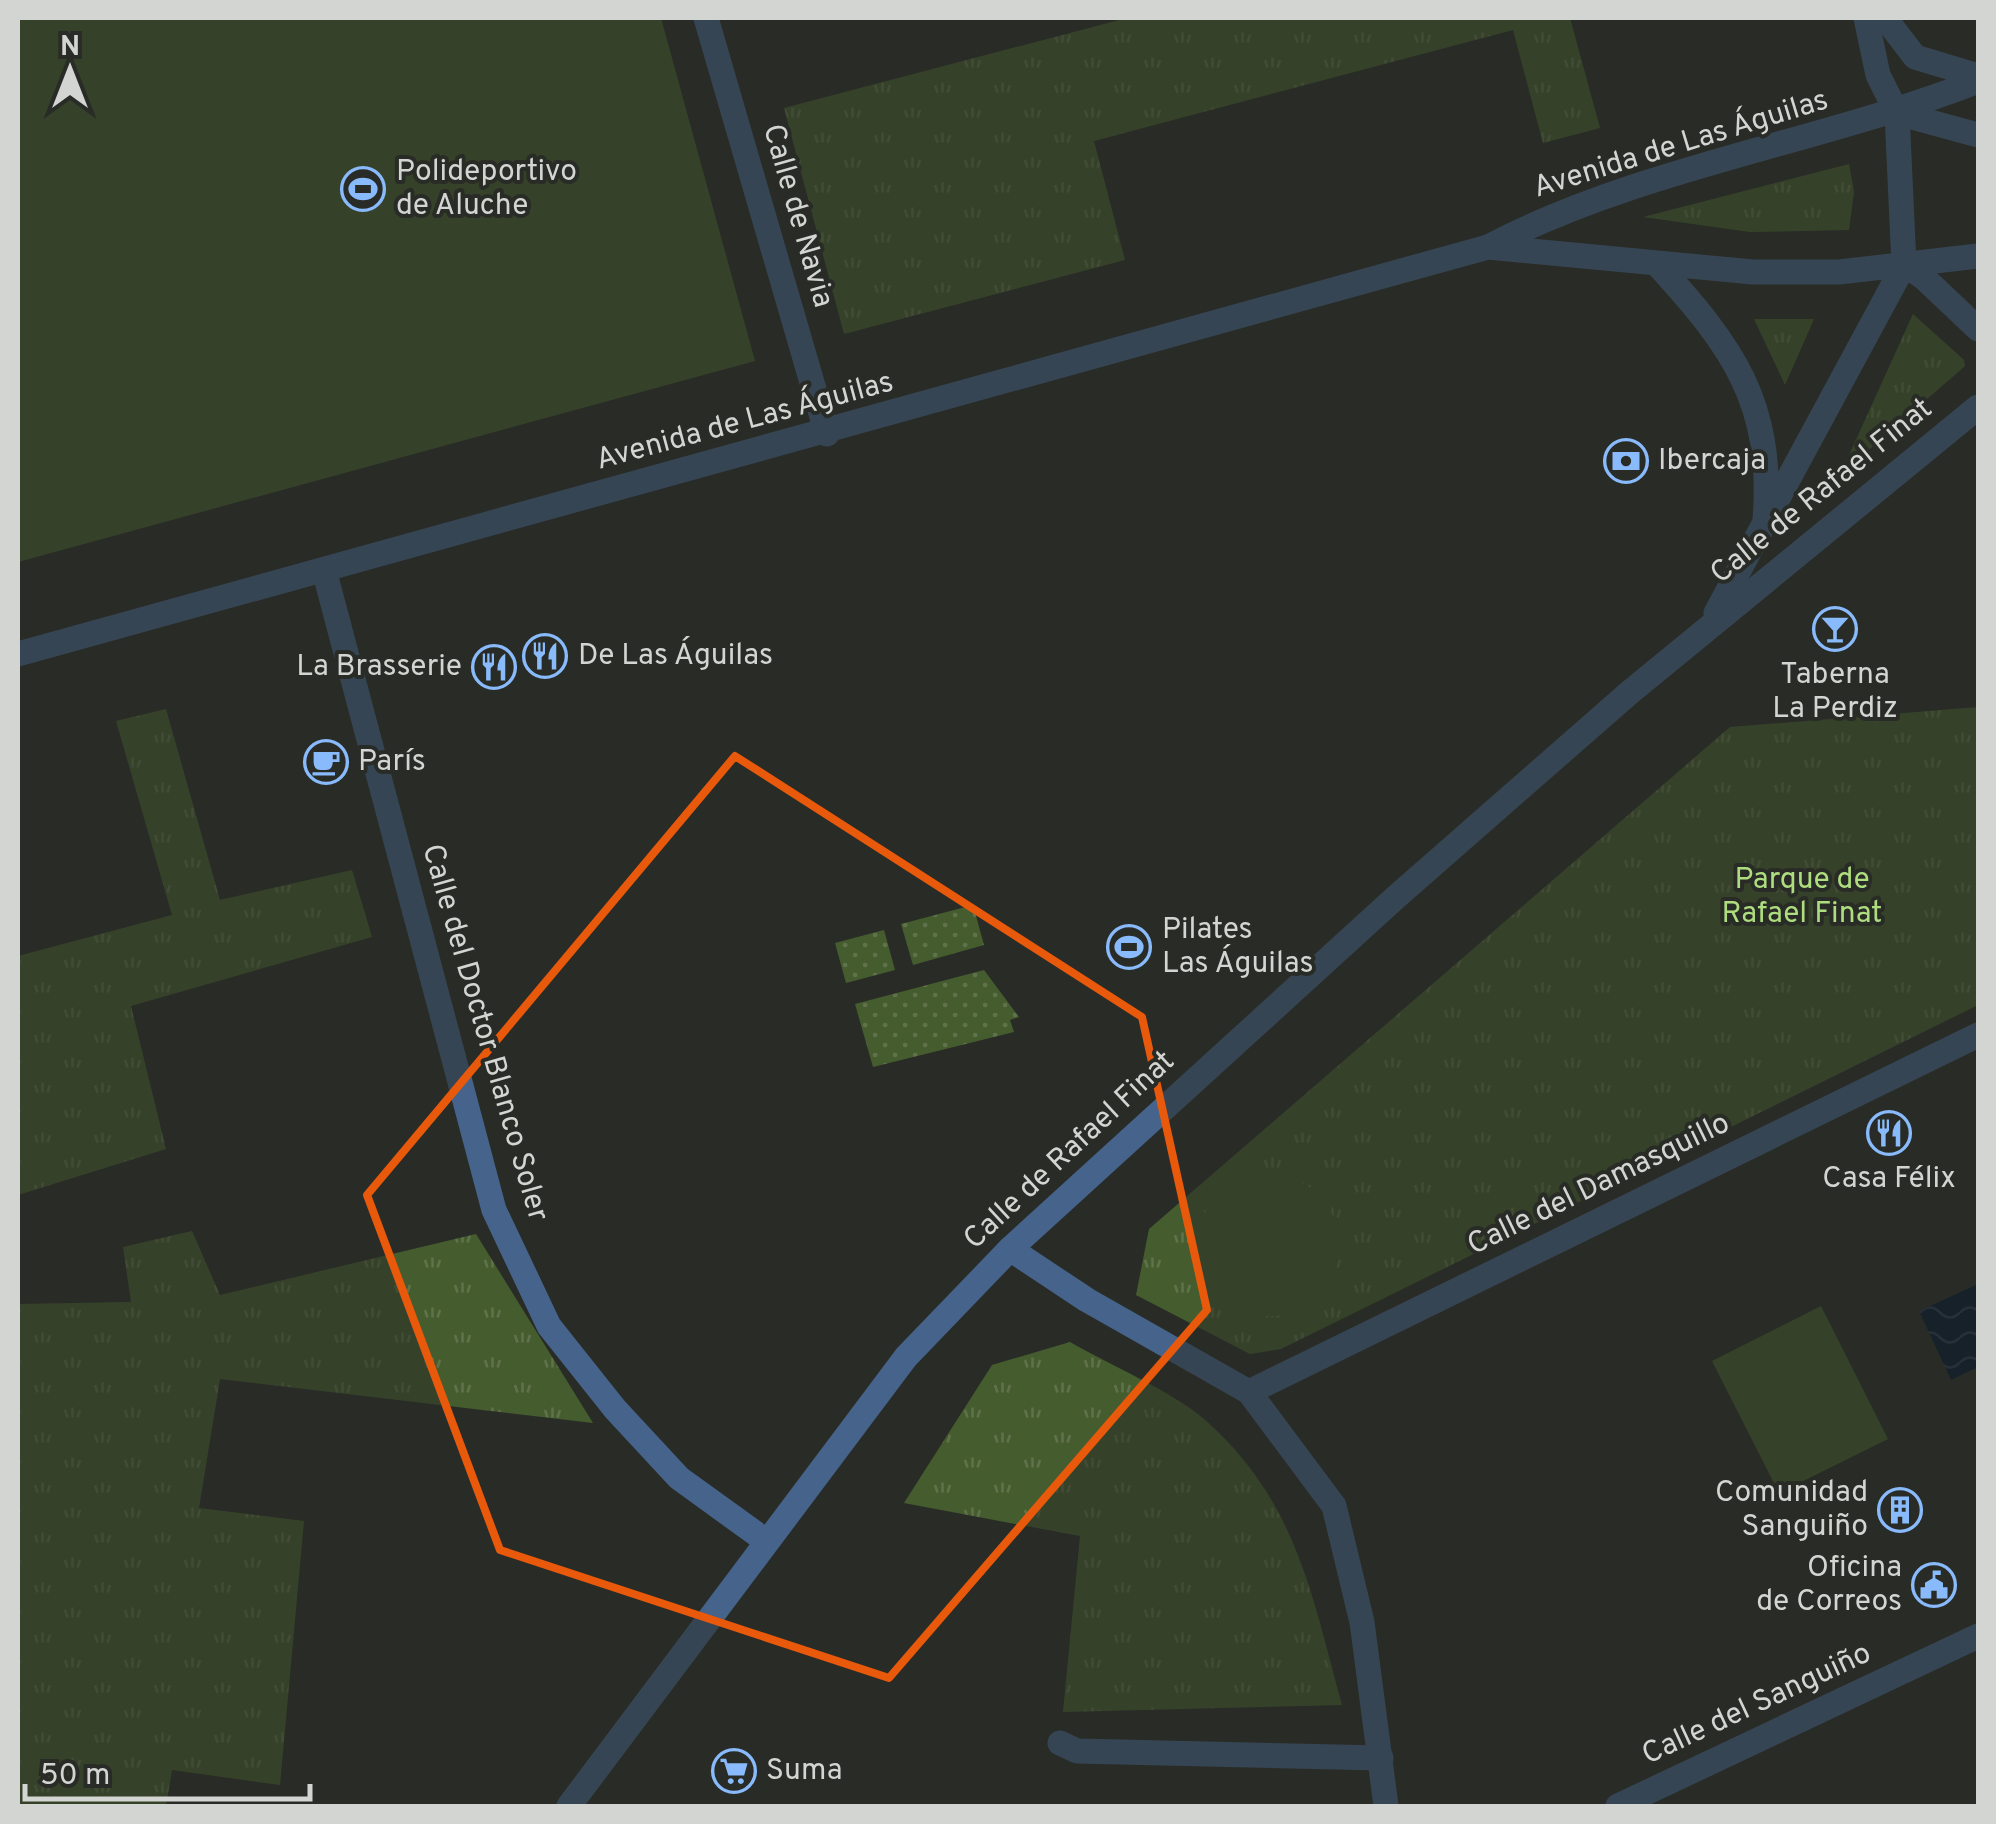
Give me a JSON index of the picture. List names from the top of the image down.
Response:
{
  "streets": {
    "street": [
      "Avenida de Las Águilas",
      "Calle de Navia",
      "Calle de Rafael Finat",
      "Calle del Doctor Blanco Soler",
      "Calle del Damasquillo",
      "Calle del Sanguiño"
    ]
  },
  "crossings": [
    ["Avenida de Las Águilas", "Calle de Navia"],
    ["Avenida de Las Águilas", "Calle de Rafael Finat"],
    ["Avenida de Las Águilas", "Calle del Doctor Blanco Soler"],
    ["Calle de Rafael Finat", "Calle del Doctor Blanco Soler"]
  ],
  "parks": ["Parque de Rafael Finat"],
  "places": {
    "sports": ["Polideportivo de Aluche", "Pilates Las Águilas"],
    "bank": ["Ibercaja"],
    "bar": ["Taberna La Perdiz"],
    "restaurant": ["De Las Águilas", "La Brasserie", "Casa Félix"],
    "cafe": ["París"],
    "building": ["Comunidad Sanguiño"],
    "public building": ["Oficina de Correos"],
    "supermarket": ["Suma"]
  },
  "scale_bar": "50 m",
  "north": "top"
}
